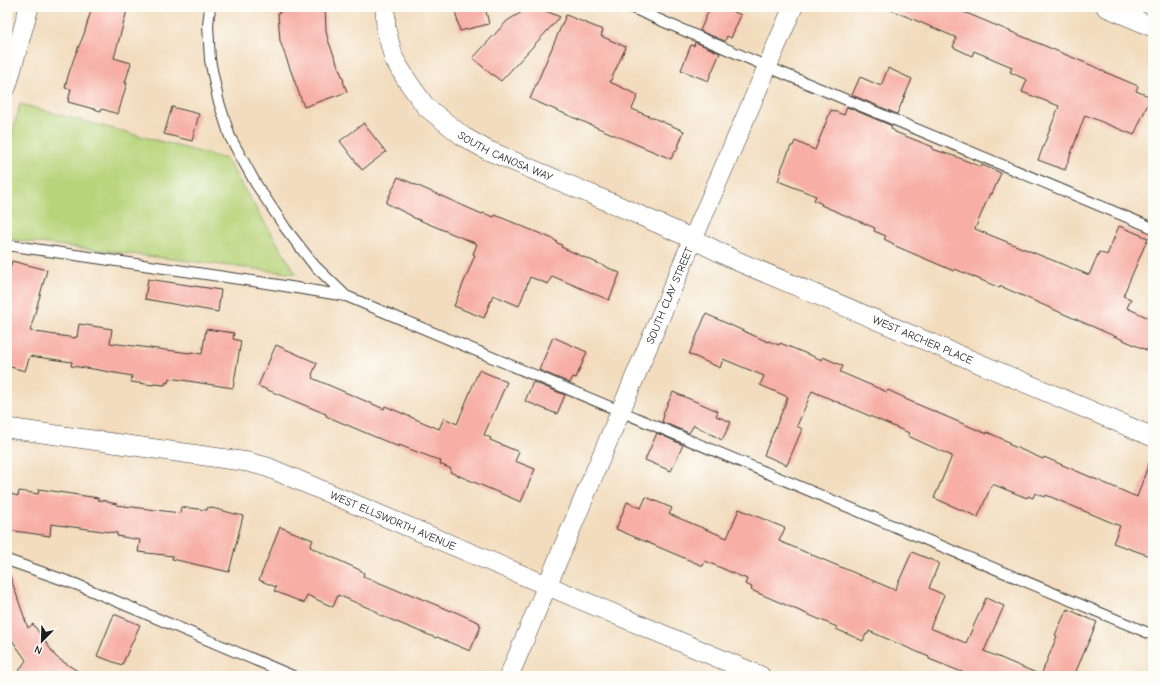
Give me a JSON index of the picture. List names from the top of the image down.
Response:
{
  "streets": {
    "street": [
      "SOUTH CANOSA WAY",
      "SOUTH CLAY STREET",
      "WEST ARCHER PLACE",
      "WEST ELLSWORTH AVENUE"
    ]
  },
  "crossings": [
    ["SOUTH CANOSA WAY", "SOUTH CLAY STREET"],
    ["SOUTH CANOSA WAY", "WEST ARCHER PLACE"],
    ["SOUTH CLAY STREET", "WEST ARCHER PLACE"],
    ["SOUTH CLAY STREET", "WEST ELLSWORTH AVENUE"]
  ],
  "north": "bottom left"
}
